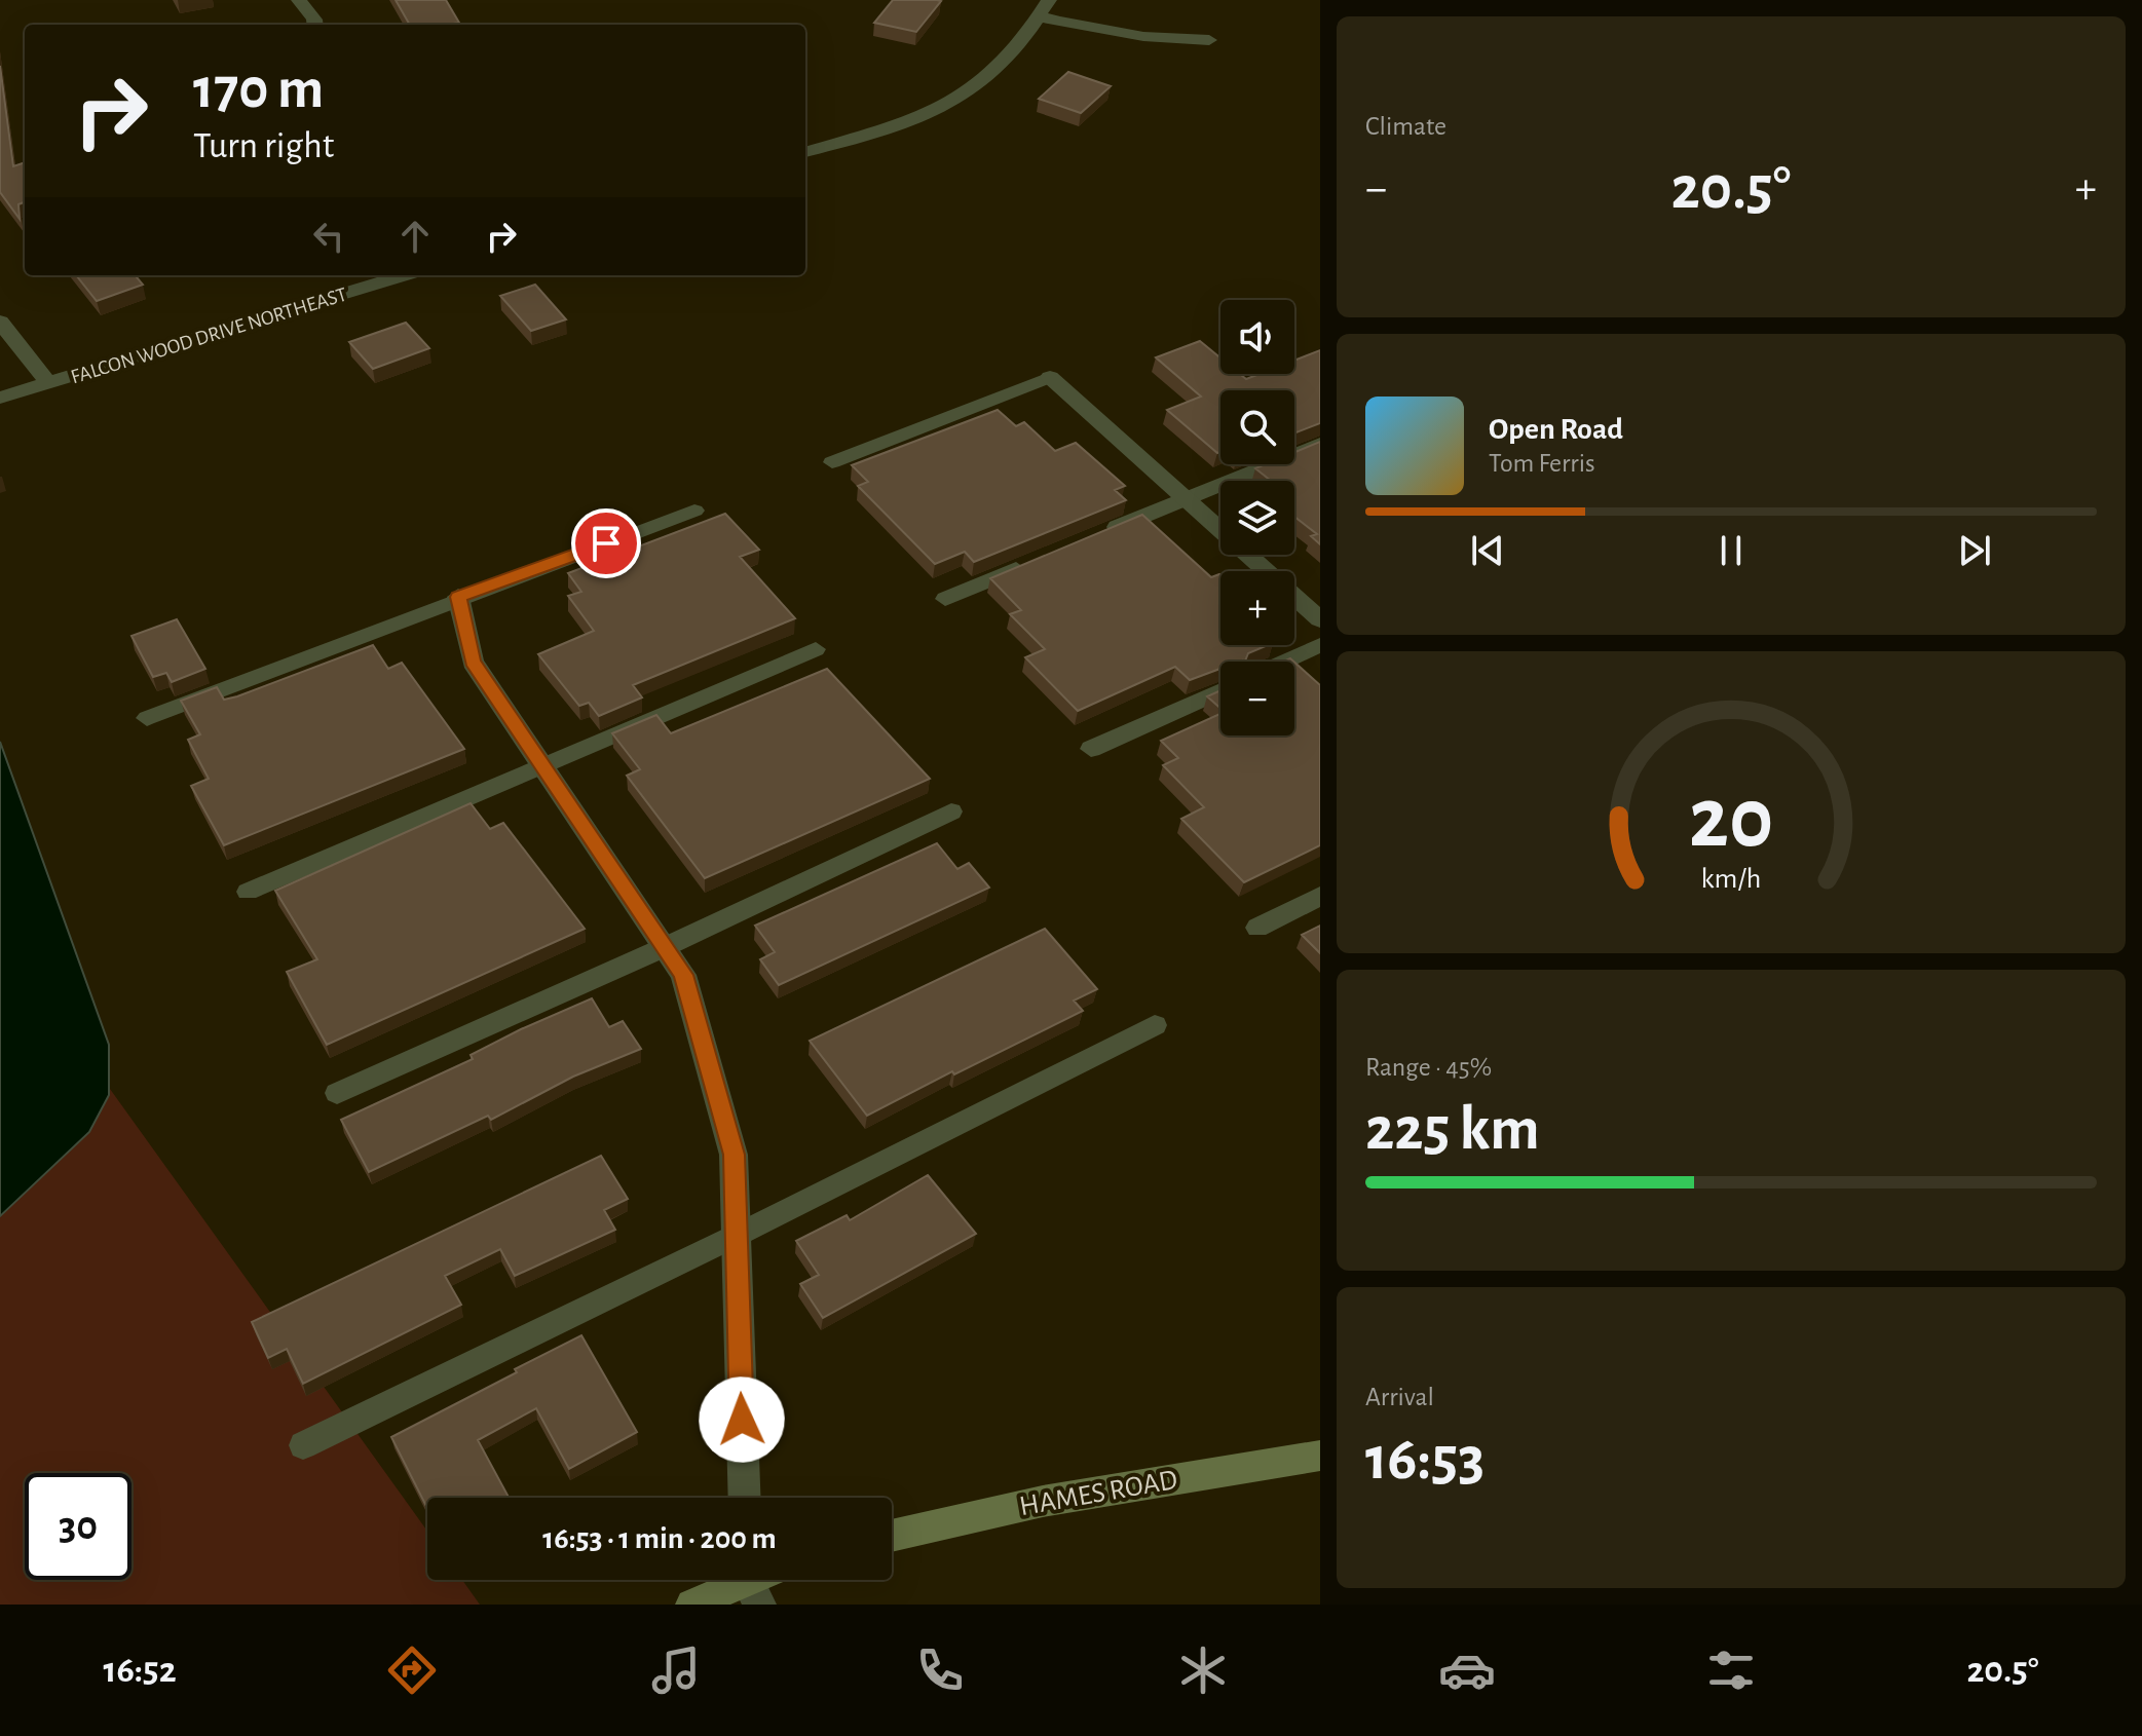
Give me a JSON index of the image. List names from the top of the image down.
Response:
{
  "streets": {
    "street": ["FALCON WOOD DRIVE NORTHEAST", "HAMES ROAD"]
  },
  "page": {
    "tile": [
      "Climate",
      ["Range · 45%", "225 km"],
      ["Arrival", "16:53"]
    ],
    "turn": ["170 m", "Turn right"],
    "heat": ["−", "20.5°", "+"],
    "map_buttons": ["+", "−"],
    "song": ["Open Road", "Tom Ferris"],
    "limit": "30",
    "trip": "16:53 · 1 min · 200 m",
    "tabs": ["16:52", "20.5°"],
    "gauge": ["20", "km/h"]
  }
}
